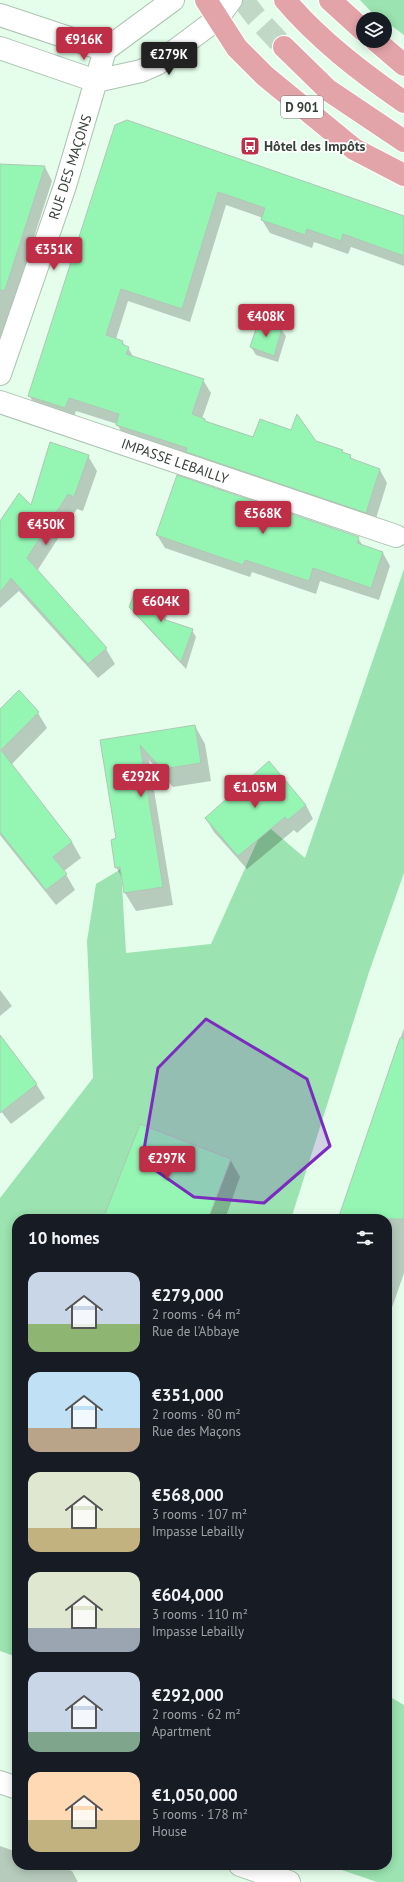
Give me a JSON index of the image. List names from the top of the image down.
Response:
{
  "streets": {
    "main road": ["D 901", "RUE DES MAÇONS", "IMPASSE LEBAILLY"]
  },
  "places": {
    "bus stop": ["Hôtel des Impôts"]
  },
  "page": {
    "price": [
      "€916K",
      "€279K",
      "€351K",
      "€408K",
      "€568K",
      "€450K",
      "€604K",
      "€292K",
      "€1.05M",
      "€297K"
    ],
    "heading": "10 homes",
    "list": [
      {
        "name": "€279,000",
        "note": "2 rooms · 64 m² · Rue de l'Abbaye"
      },
      {
        "name": "€351,000",
        "note": "2 rooms · 80 m² · Rue des Maçons"
      },
      {
        "name": "€568,000",
        "note": "3 rooms · 107 m² · Impasse Lebailly"
      },
      {
        "name": "€604,000",
        "note": "3 rooms · 110 m² · Impasse Lebailly"
      },
      {
        "name": "€292,000",
        "note": "2 rooms · 62 m² · Apartment"
      },
      {
        "name": "€1,050,000",
        "note": "5 rooms · 178 m² · House"
      }
    ]
  }
}
